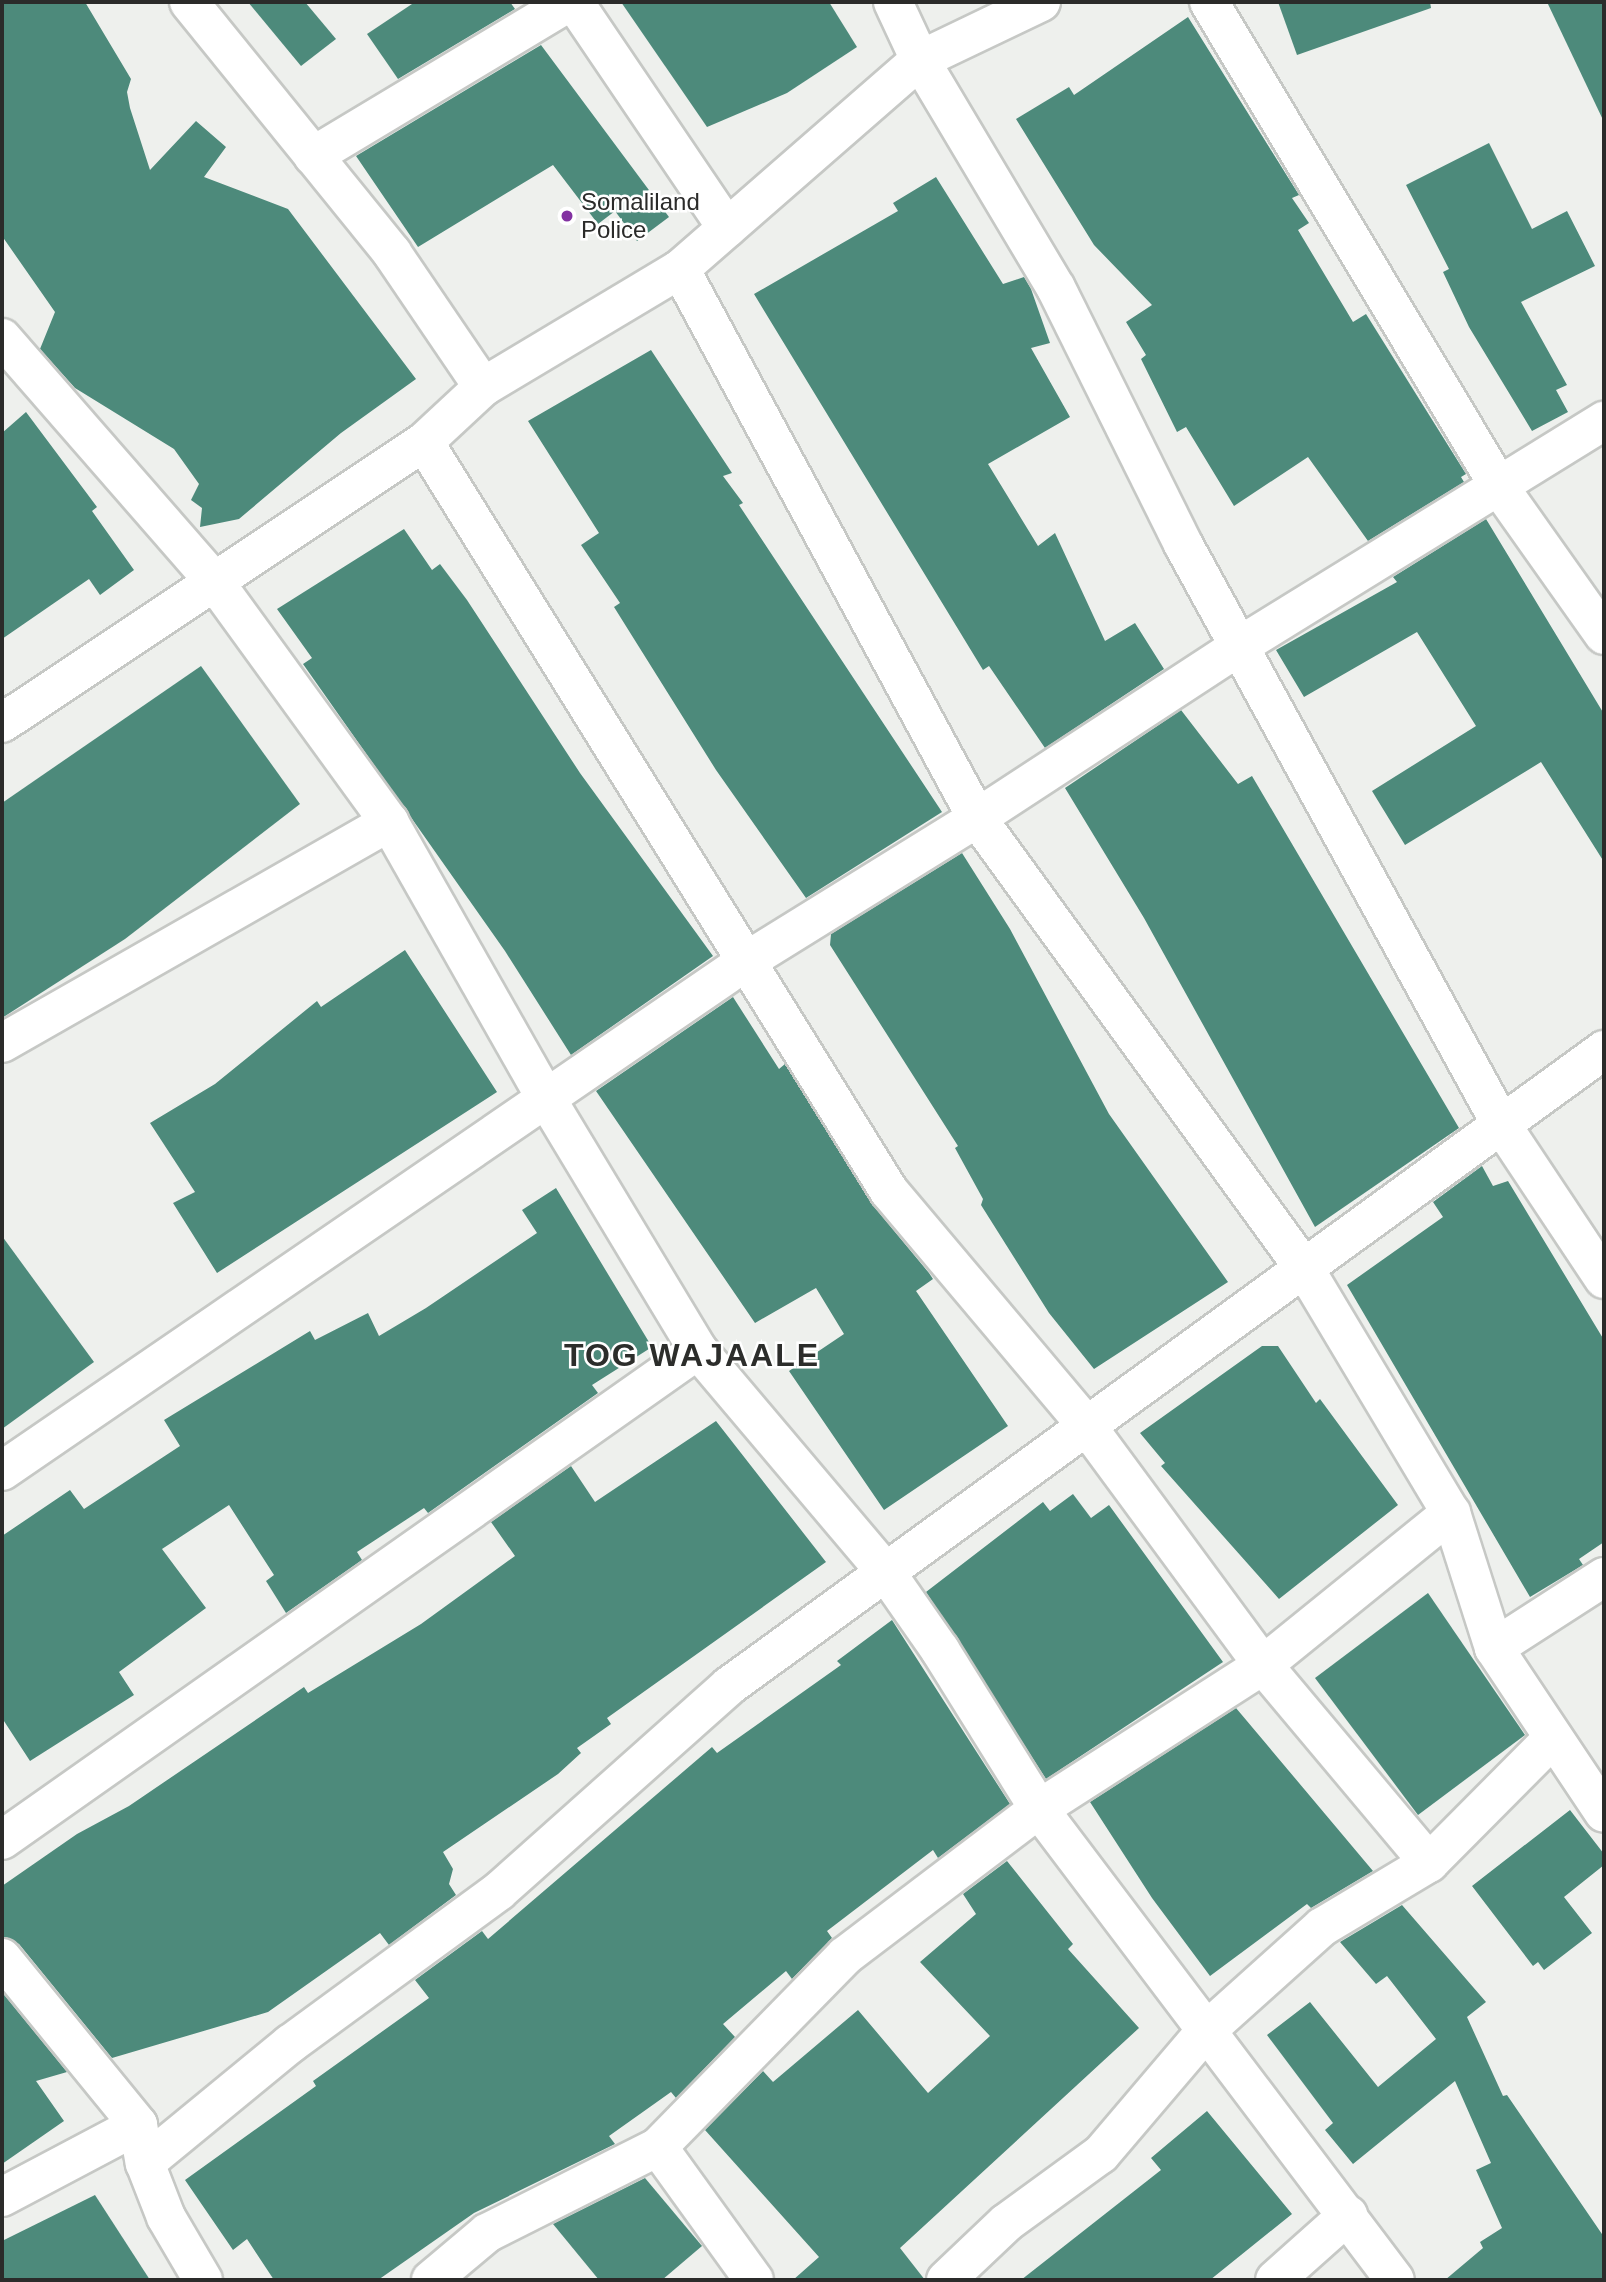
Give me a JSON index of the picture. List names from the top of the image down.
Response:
{
  "districts": ["TOG WAJAALE"],
  "places": ["Somaliland Police"]
}
